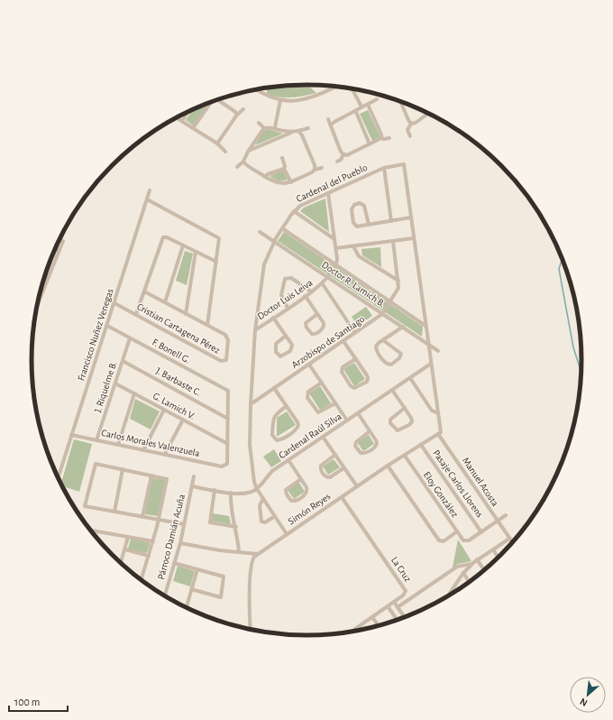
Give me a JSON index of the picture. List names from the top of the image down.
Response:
{
  "streets": {
    "street": [
      "Cardenal del Pueblo",
      "Doctor R. Lamich B.",
      "Doctor Luis Leiva",
      "Cristian Cartagena Pérez",
      "Francisco Nuñez Venegas",
      "Arzobispo de Santiago",
      "F. Bonell G.",
      "J. Barbaste C.",
      "J. Riquelme B.",
      "G. Lamich V.",
      "Cardenal Raúl Silva",
      "Carlos Morales Valenzuela",
      "Manuel Acosta",
      "Pasaje Carlos Llorens",
      "Eloy González",
      "Simón Reyes",
      "Párroco Damián Acuña",
      "La Cruz"
    ]
  },
  "crossings": [
    ["Cardenal del Pueblo", "Doctor R. Lamich B."],
    ["Cardenal del Pueblo", "Doctor Luis Leiva"],
    ["Cardenal del Pueblo", "Arzobispo de Santiago"],
    ["Cardenal del Pueblo", "Cardenal Raúl Silva"],
    ["Cardenal del Pueblo", "Manuel Acosta"],
    ["Cardenal del Pueblo", "Simón Reyes"],
    ["Doctor R. Lamich B.", "Doctor Luis Leiva"],
    ["Doctor R. Lamich B.", "Arzobispo de Santiago"],
    ["Cristian Cartagena Pérez", "Francisco Nuñez Venegas"],
    ["Francisco Nuñez Venegas", "F. Bonell G."],
    ["Francisco Nuñez Venegas", "Carlos Morales Valenzuela"],
    ["F. Bonell G.", "J. Barbaste C."],
    ["F. Bonell G.", "J. Riquelme B."],
    ["J. Barbaste C.", "J. Riquelme B."],
    ["J. Riquelme B.", "G. Lamich V."],
    ["J. Riquelme B.", "Carlos Morales Valenzuela"],
    ["G. Lamich V.", "Carlos Morales Valenzuela"],
    ["Manuel Acosta", "Simón Reyes"],
    ["Pasaje Carlos Llorens", "Eloy González"],
    ["Pasaje Carlos Llorens", "Simón Reyes"],
    ["Eloy González", "Simón Reyes"],
    ["Simón Reyes", "La Cruz"]
  ],
  "scale_bar": "100 m",
  "north": "bottom left"
}
